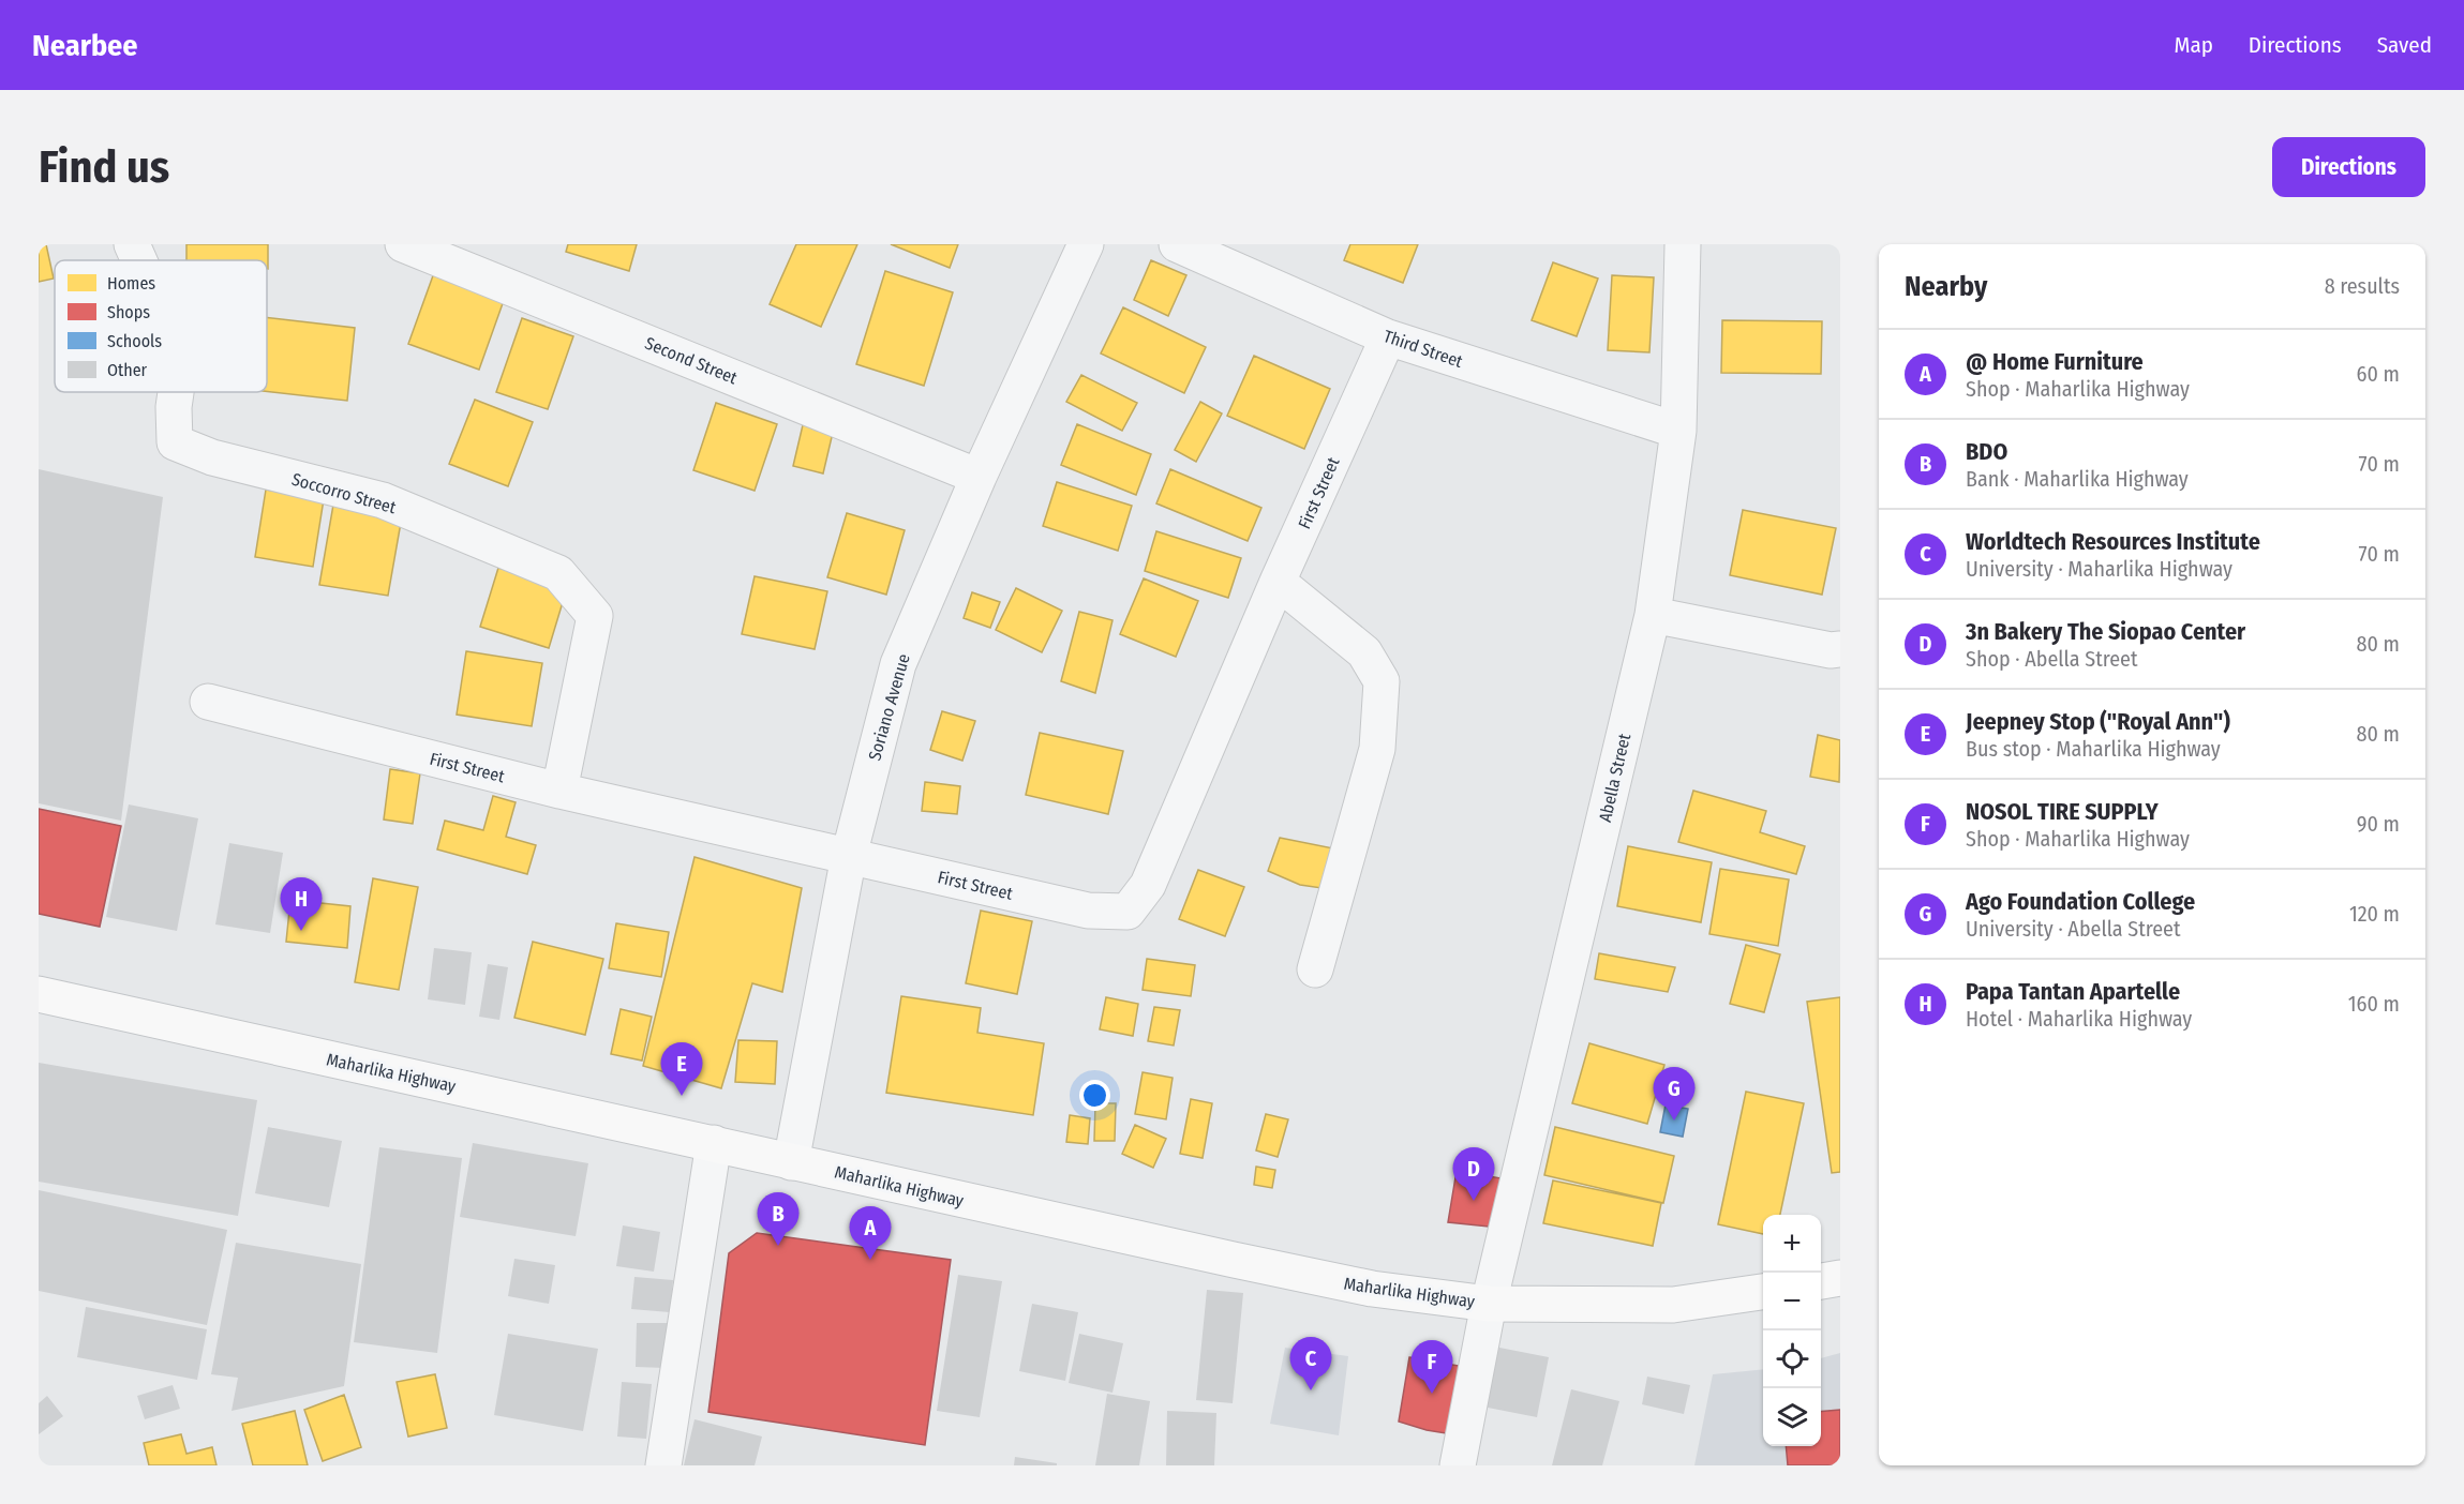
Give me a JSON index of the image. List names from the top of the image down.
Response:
{
  "streets": {
    "main road": ["Maharlika Highway"],
    "street": [
      "Third Street",
      "Second Street",
      "Soccorro Street",
      "First Street",
      "Soriano Avenue",
      "Abella Street"
    ]
  },
  "crossings": [
    ["Third Street", "First Street"],
    ["Third Street", "Abella Street"],
    ["Second Street", "Soriano Avenue"],
    ["Soccorro Street", "First Street"],
    ["First Street", "Soriano Avenue"],
    ["Soriano Avenue", "Maharlika Highway"],
    ["Abella Street", "Maharlika Highway"]
  ],
  "legend": [
    "Homes",
    "Shops",
    "Schools",
    "Other"
  ],
  "page": {
    "header": "Nearbee",
    "nav": ["Map", "Directions", "Saved"],
    "buttons": "Directions",
    "title": "Find us",
    "heading": ["Nearby", "8 results"],
    "list": [
      {
        "mark": "A",
        "name": "@ Home Furniture",
        "note": "Shop · Maharlika Highway",
        "value": "60 m"
      },
      {
        "mark": "B",
        "name": "BDO",
        "note": "Bank · Maharlika Highway",
        "value": "70 m"
      },
      {
        "mark": "C",
        "name": "Worldtech Resources Institute",
        "note": "University · Maharlika Highway",
        "value": "70 m"
      },
      {
        "mark": "D",
        "name": "3n Bakery The Siopao Center",
        "note": "Shop · Abella Street",
        "value": "80 m"
      },
      {
        "mark": "E",
        "name": "Jeepney Stop (\"Royal Ann\")",
        "note": "Bus stop · Maharlika Highway",
        "value": "80 m"
      },
      {
        "mark": "F",
        "name": "NOSOL TIRE SUPPLY",
        "note": "Shop · Maharlika Highway",
        "value": "90 m"
      },
      {
        "mark": "G",
        "name": "Ago Foundation College",
        "note": "University · Abella Street",
        "value": "120 m"
      },
      {
        "mark": "H",
        "name": "Papa Tantan Apartelle",
        "note": "Hotel · Maharlika Highway",
        "value": "160 m"
      }
    ],
    "pins": [
      "H",
      "E",
      "G",
      "D",
      "B",
      "A",
      "C",
      "F"
    ],
    "map_buttons": ["+", "−"]
  }
}
